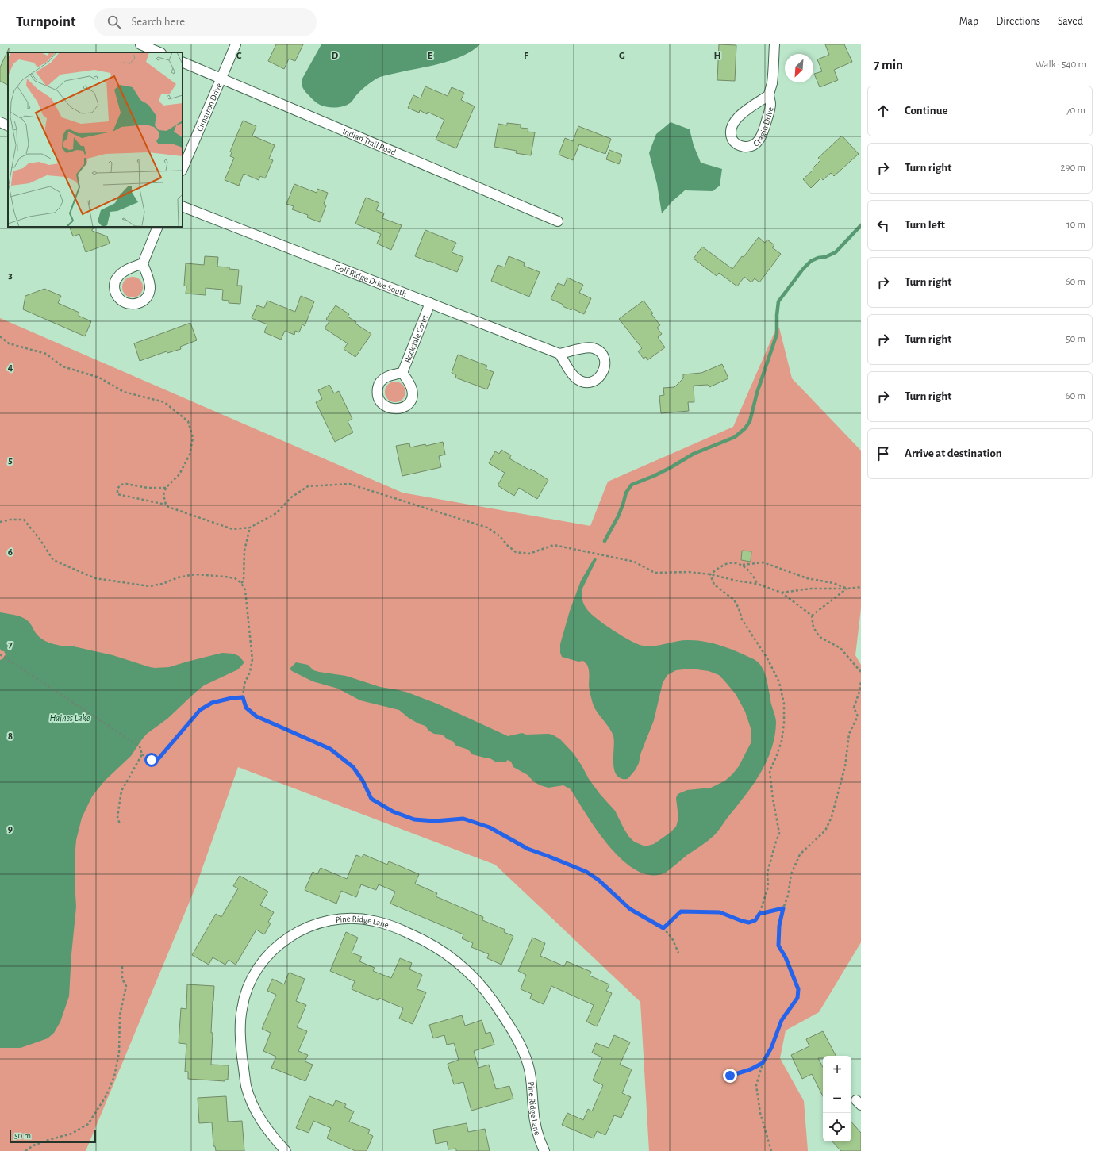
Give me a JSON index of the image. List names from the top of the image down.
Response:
{
  "streets": {
    "street": [
      "Cimarron Drive",
      "Cragin Drive",
      "Indian Trail Road",
      "Golf Ridge Drive South",
      "Rockdale Court",
      "Pine Ridge Lane"
    ]
  },
  "crossings": [
    ["Cimarron Drive", "Indian Trail Road"],
    ["Golf Ridge Drive South", "Rockdale Court"]
  ],
  "water": ["Haines Lake"],
  "scale_bar": "50 m",
  "north": "bottom left",
  "page": {
    "header": "Turnpoint",
    "search": "Search here",
    "nav": ["Map", "Directions", "Saved"],
    "heading": ["7 min", "Walk · 540 m"],
    "list": [
      ["Continue", "70 m"],
      ["Turn right", "290 m"],
      ["Turn left", "10 m"],
      ["Turn right", "60 m"],
      ["Turn right", "50 m"],
      ["Turn right", "60 m"],
      "Arrive at destination"
    ],
    "map_buttons": ["+", "−"],
    "scale": "50 m"
  },
  "grid": {
    "columns": [
      "C",
      "D",
      "E",
      "F",
      "G",
      "H"
    ],
    "rows": [
      "3",
      "4",
      "5",
      "6",
      "7",
      "8",
      "9"
    ]
  }
}
